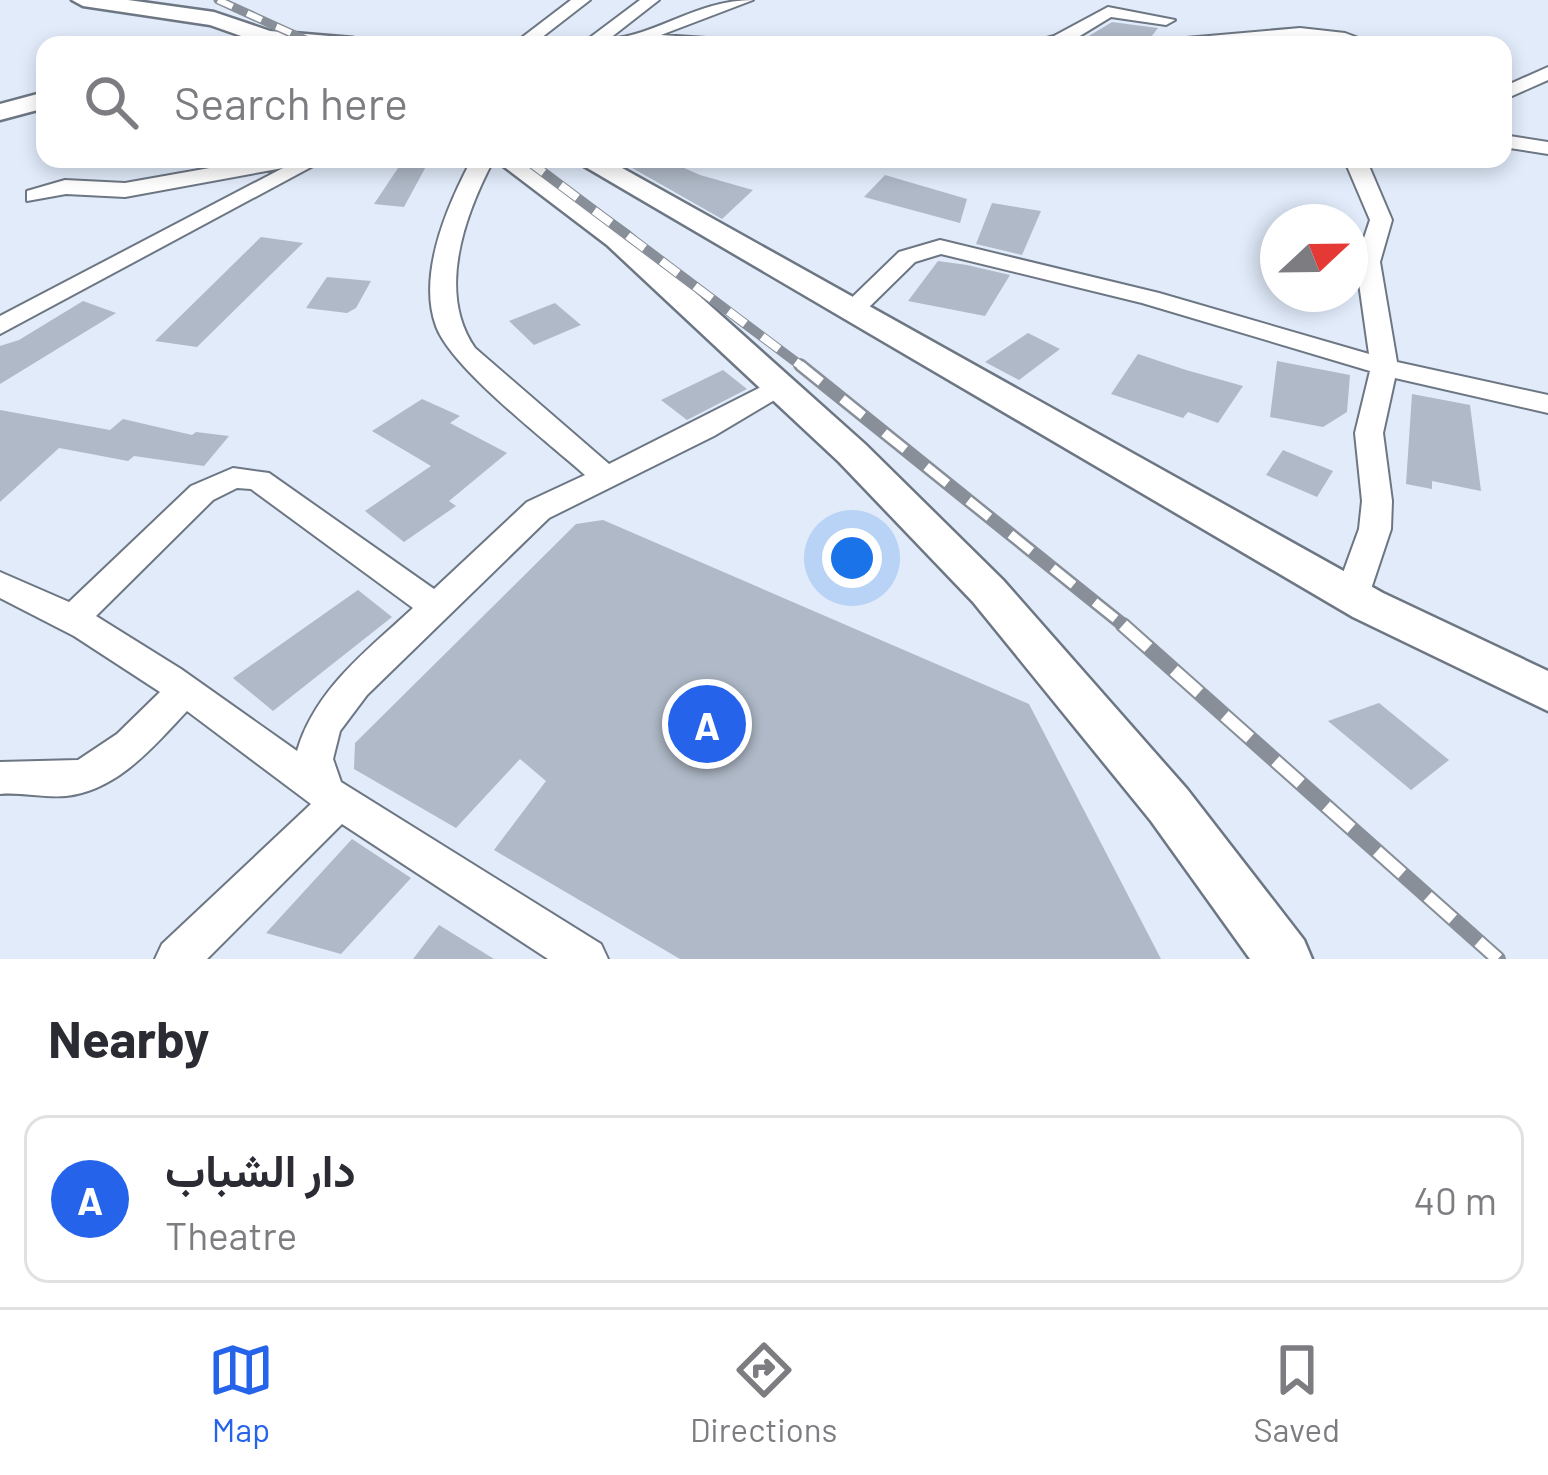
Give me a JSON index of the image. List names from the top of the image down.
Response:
{
  "north": "right",
  "page": {
    "search": "Search here",
    "pins": "A",
    "heading": "Nearby",
    "list": [
      {
        "mark": "A",
        "name": "دار الشباب",
        "note": "Theatre",
        "value": "40 m"
      }
    ],
    "nav": ["Map", "Directions", "Saved"]
  }
}
